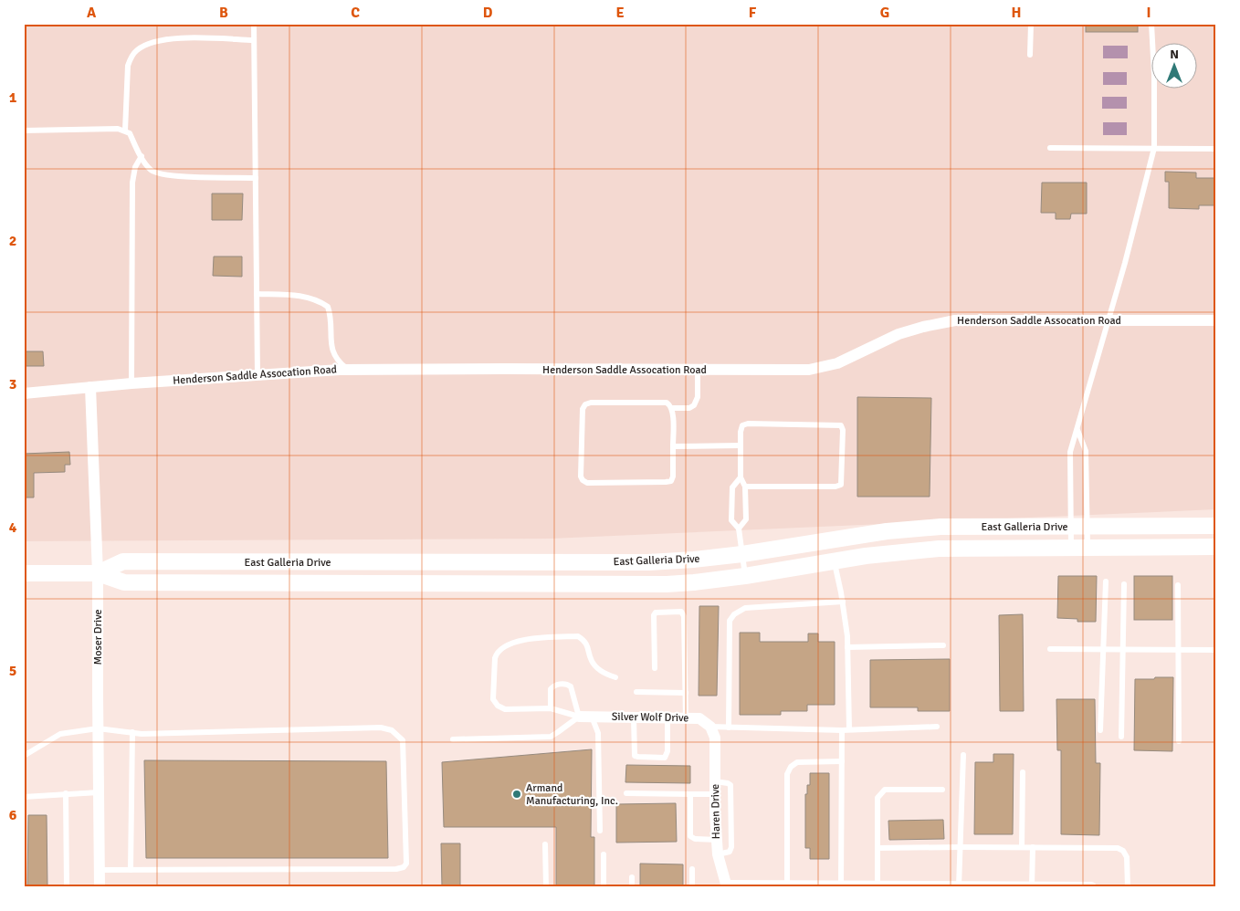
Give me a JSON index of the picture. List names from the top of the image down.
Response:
{
  "streets": {
    "main road": ["East Galleria Drive"],
    "street": [
      "Henderson Saddle Assocation Road",
      "Moser Drive",
      "Silver Wolf Drive",
      "Haren Drive"
    ]
  },
  "crossings": [
    ["Henderson Saddle Assocation Road", "Moser Drive"],
    ["East Galleria Drive", "Moser Drive"],
    ["Silver Wolf Drive", "Haren Drive"]
  ],
  "places": ["Armand Manufacturing, Inc."],
  "north": "top",
  "grid": {
    "columns": [
      "A",
      "B",
      "C",
      "D",
      "E",
      "F",
      "G",
      "H",
      "I"
    ],
    "rows": [
      "1",
      "2",
      "3",
      "4",
      "5",
      "6"
    ]
  }
}
